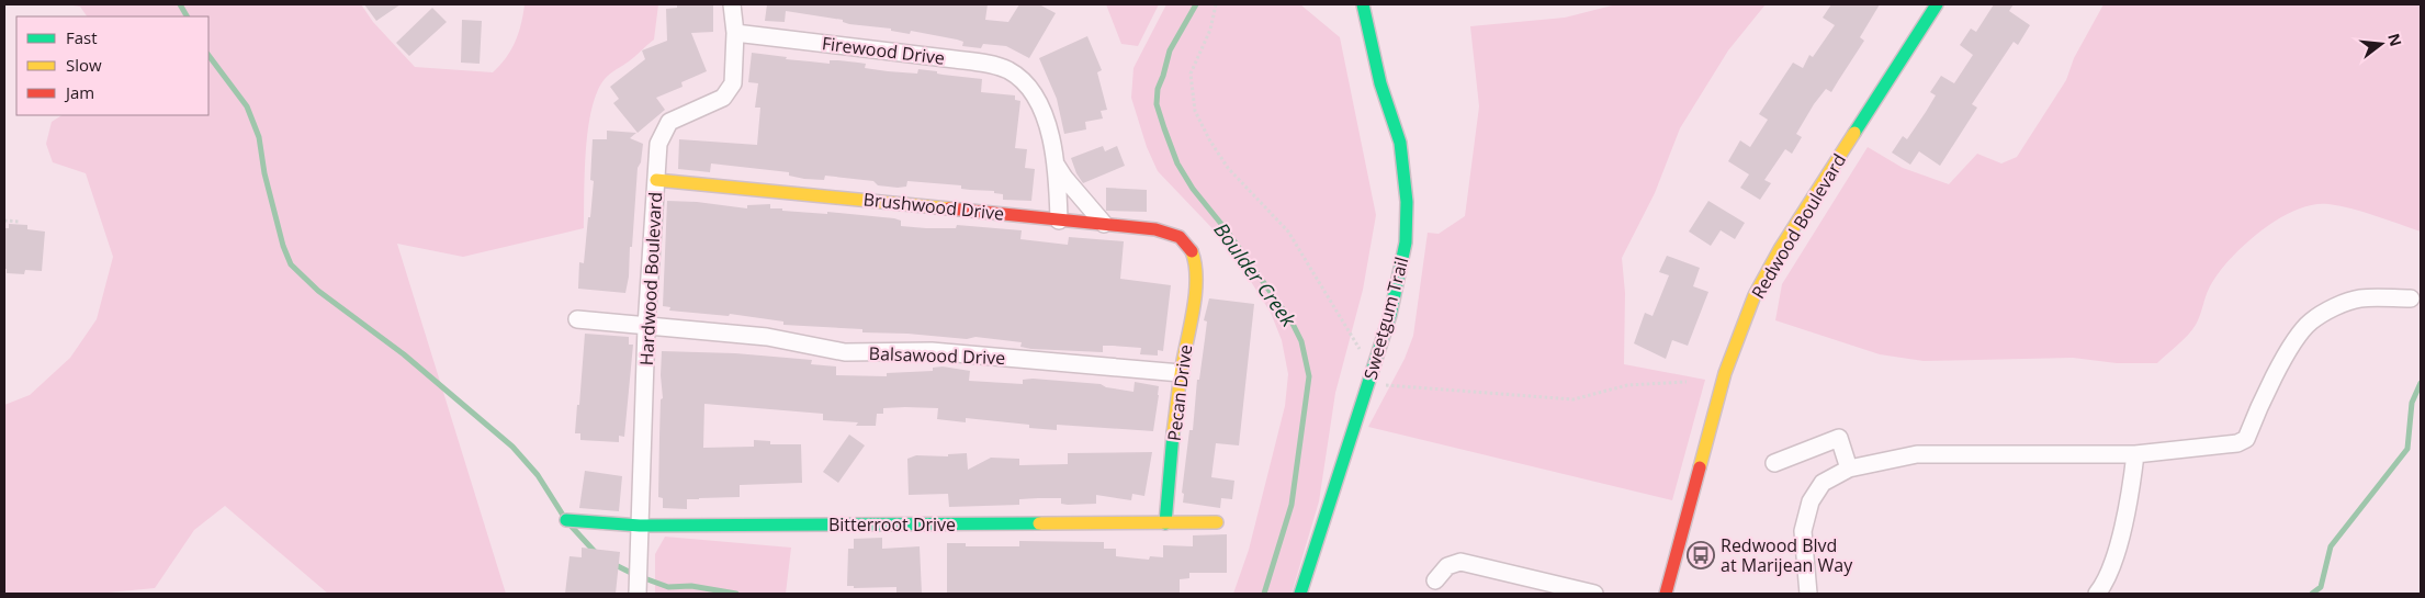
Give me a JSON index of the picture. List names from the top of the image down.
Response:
{
  "streets": {
    "street": [
      "Firewood Drive",
      "Brushwood Drive",
      "Redwood Boulevard",
      "Hardwood Boulevard",
      "Sweetgum Trail",
      "Balsawood Drive",
      "Pecan Drive",
      "Bitterroot Drive"
    ]
  },
  "crossings": [
    ["Firewood Drive", "Hardwood Boulevard"],
    ["Brushwood Drive", "Hardwood Boulevard"],
    ["Brushwood Drive", "Pecan Drive"],
    ["Hardwood Boulevard", "Balsawood Drive"],
    ["Hardwood Boulevard", "Bitterroot Drive"],
    ["Balsawood Drive", "Pecan Drive"],
    ["Pecan Drive", "Bitterroot Drive"]
  ],
  "water": ["Boulder Creek"],
  "places": {
    "bus stop": ["Redwood Blvd at Marijean Way"]
  },
  "legend": ["Fast", "Slow", "Jam"],
  "north": "right"
}
